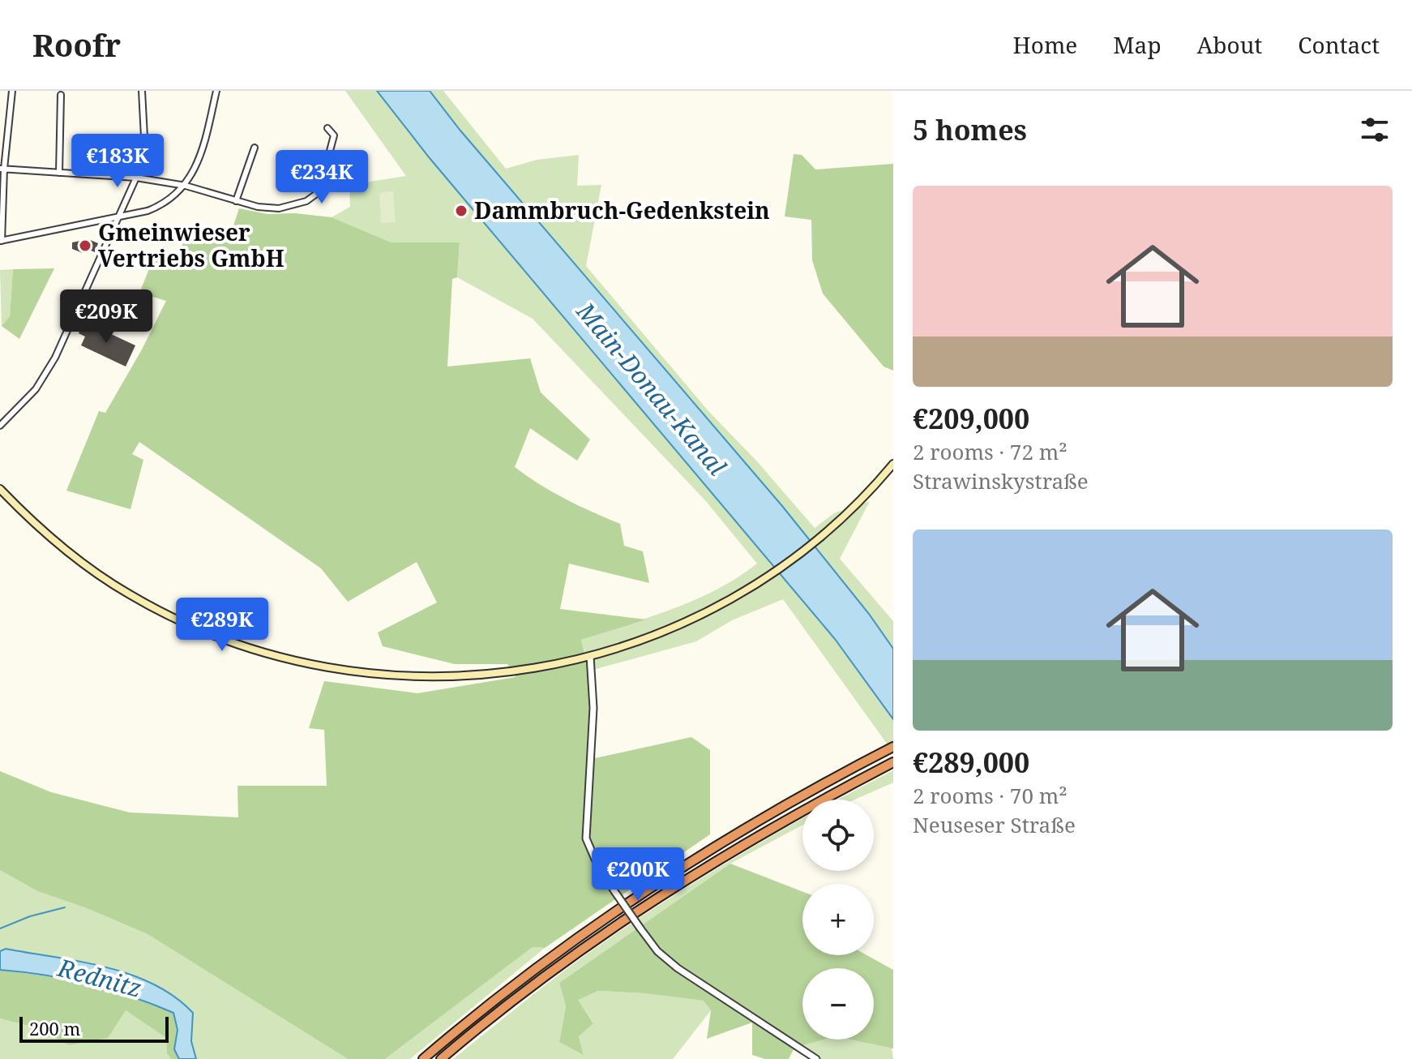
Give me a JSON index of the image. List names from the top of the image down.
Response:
{
  "water": ["Main-Donau-Kanal", "Rednitz"],
  "places": ["Dammbruch-Gedenkstein", "Gmeinwieser Vertriebs GmbH"],
  "scale_bar": "200 m",
  "page": {
    "header": "Roofr",
    "nav": [
      "Home",
      "Map",
      "About",
      "Contact"
    ],
    "heading": "5 homes",
    "price": [
      "€183K",
      "€234K",
      "€209K",
      "€289K",
      "€200K"
    ],
    "list": [
      {
        "name": "€209,000",
        "note": "2 rooms · 72 m² · Strawinskystraße"
      },
      {
        "name": "€289,000",
        "note": "2 rooms · 70 m² · Neuseser Straße"
      }
    ],
    "map_buttons": ["+", "−"],
    "scale": "200 m"
  }
}
